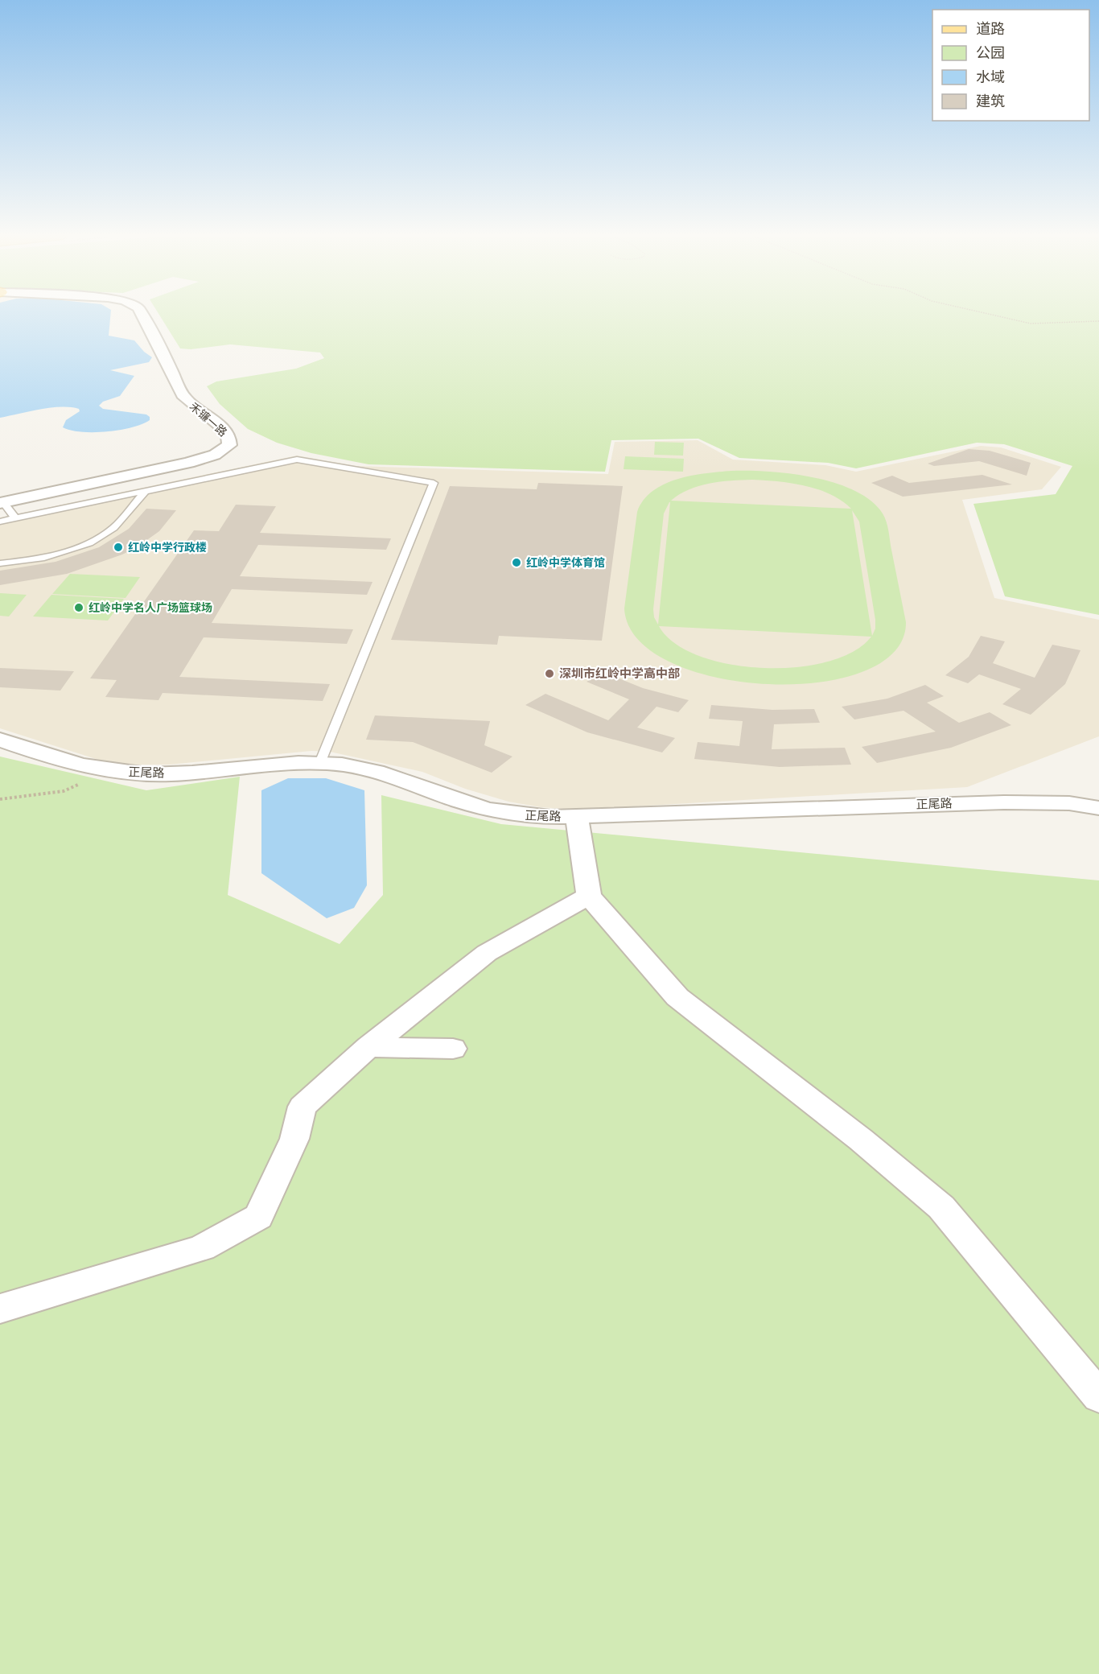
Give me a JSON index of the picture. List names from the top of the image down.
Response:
{
  "streets": {
    "street": ["禾镰一路", "正尾路"]
  },
  "places": [
    "红岭中学行政楼",
    "红岭中学体育馆",
    "红岭中学名人广场篮球场",
    "深圳市红岭中学高中部"
  ],
  "legend": [
    "道路",
    "公园",
    "水域",
    "建筑"
  ]
}
